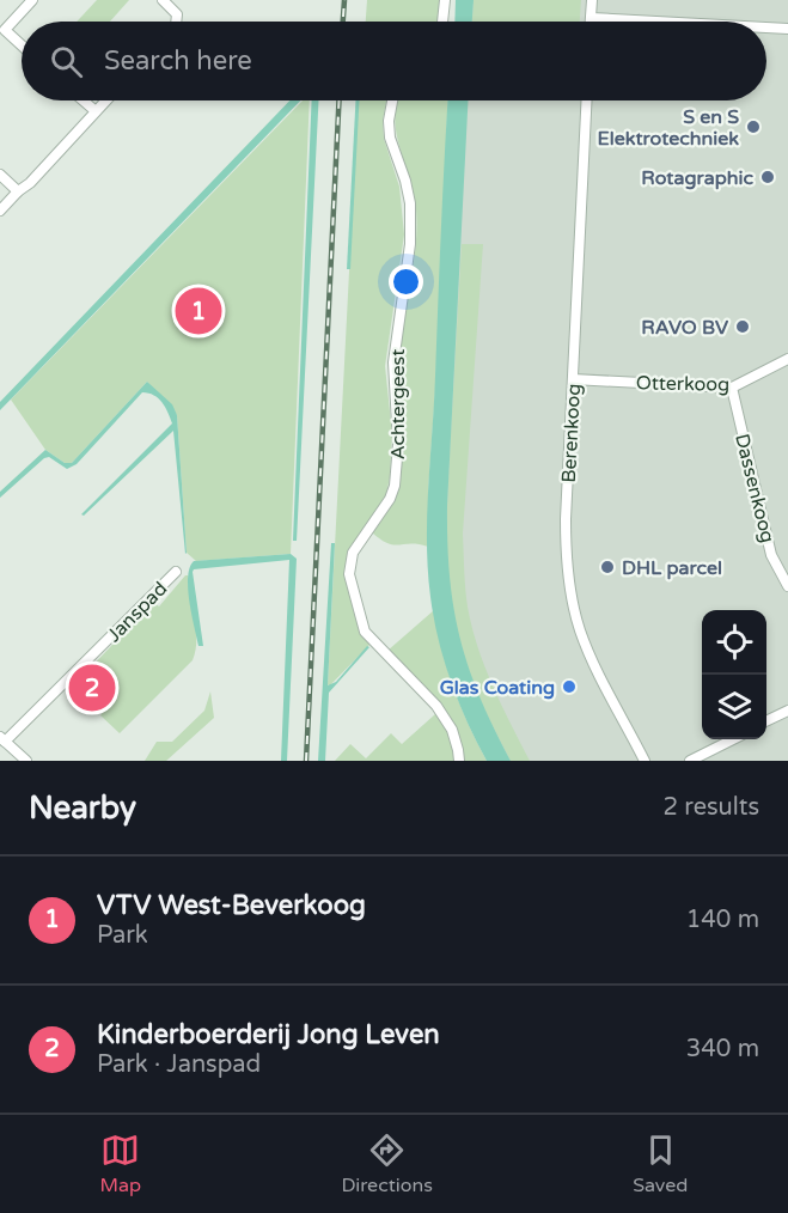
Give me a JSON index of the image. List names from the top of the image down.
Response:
{
  "streets": {
    "street": [
      "Otterkoog",
      "Achtergeest",
      "Berenkoog",
      "Dassenkoog",
      "Janspad"
    ]
  },
  "crossings": [
    ["Otterkoog", "Berenkoog"],
    ["Otterkoog", "Dassenkoog"]
  ],
  "places": [
    "S en S Elektrotechniek",
    "Rotagraphic",
    "RAVO BV",
    "DHL parcel",
    "Glas Coating"
  ],
  "page": {
    "search": "Search here",
    "pins": ["1", "2"],
    "heading": ["Nearby", "2 results"],
    "list": [
      {
        "mark": "1",
        "name": "VTV West-Beverkoog",
        "note": "Park",
        "value": "140 m"
      },
      {
        "mark": "2",
        "name": "Kinderboerderij Jong Leven",
        "note": "Park · Janspad",
        "value": "340 m"
      }
    ],
    "nav": ["Map", "Directions", "Saved"]
  }
}
